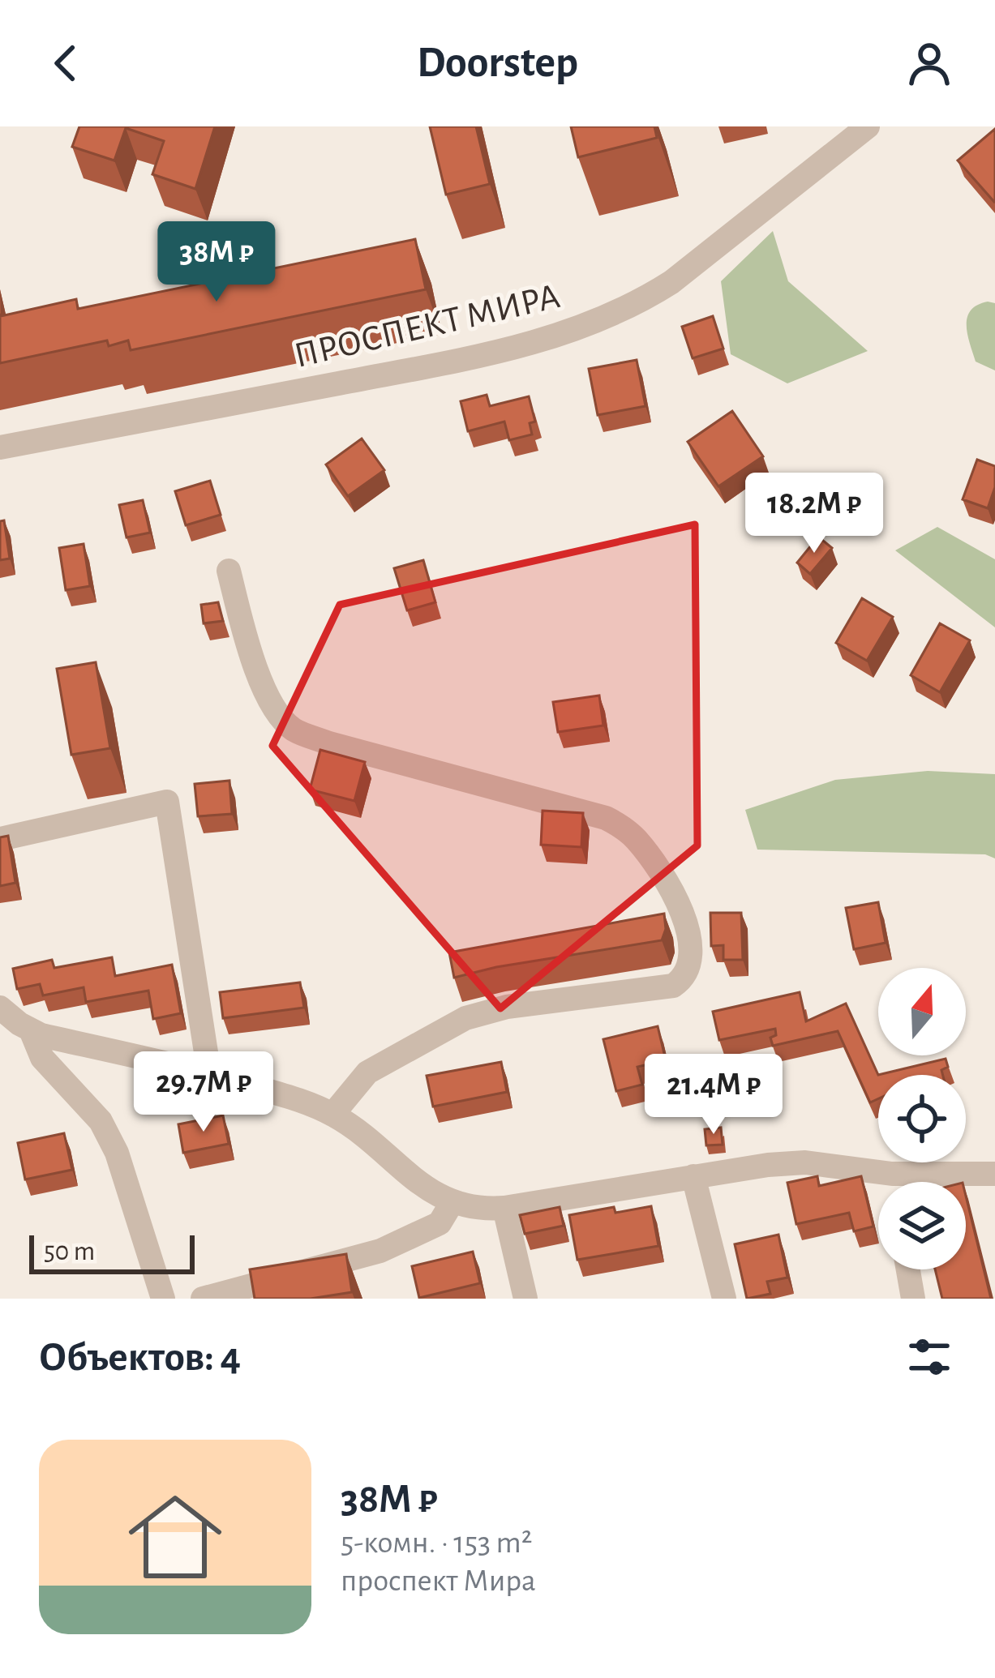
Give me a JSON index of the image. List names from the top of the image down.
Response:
{
  "streets": {
    "street": ["ПРОСПЕКТ МИРА"]
  },
  "scale_bar": "50 m",
  "north": "top",
  "page": {
    "header": "Doorstep",
    "price": [
      "38M ₽",
      "18.2M ₽",
      "29.7M ₽",
      "21.4M ₽"
    ],
    "scale": "50 m",
    "heading": "Объектов: 4",
    "list": [
      {
        "name": "38M ₽",
        "note": "5-комн. · 153 m² · проспект Мира"
      }
    ]
  }
}
